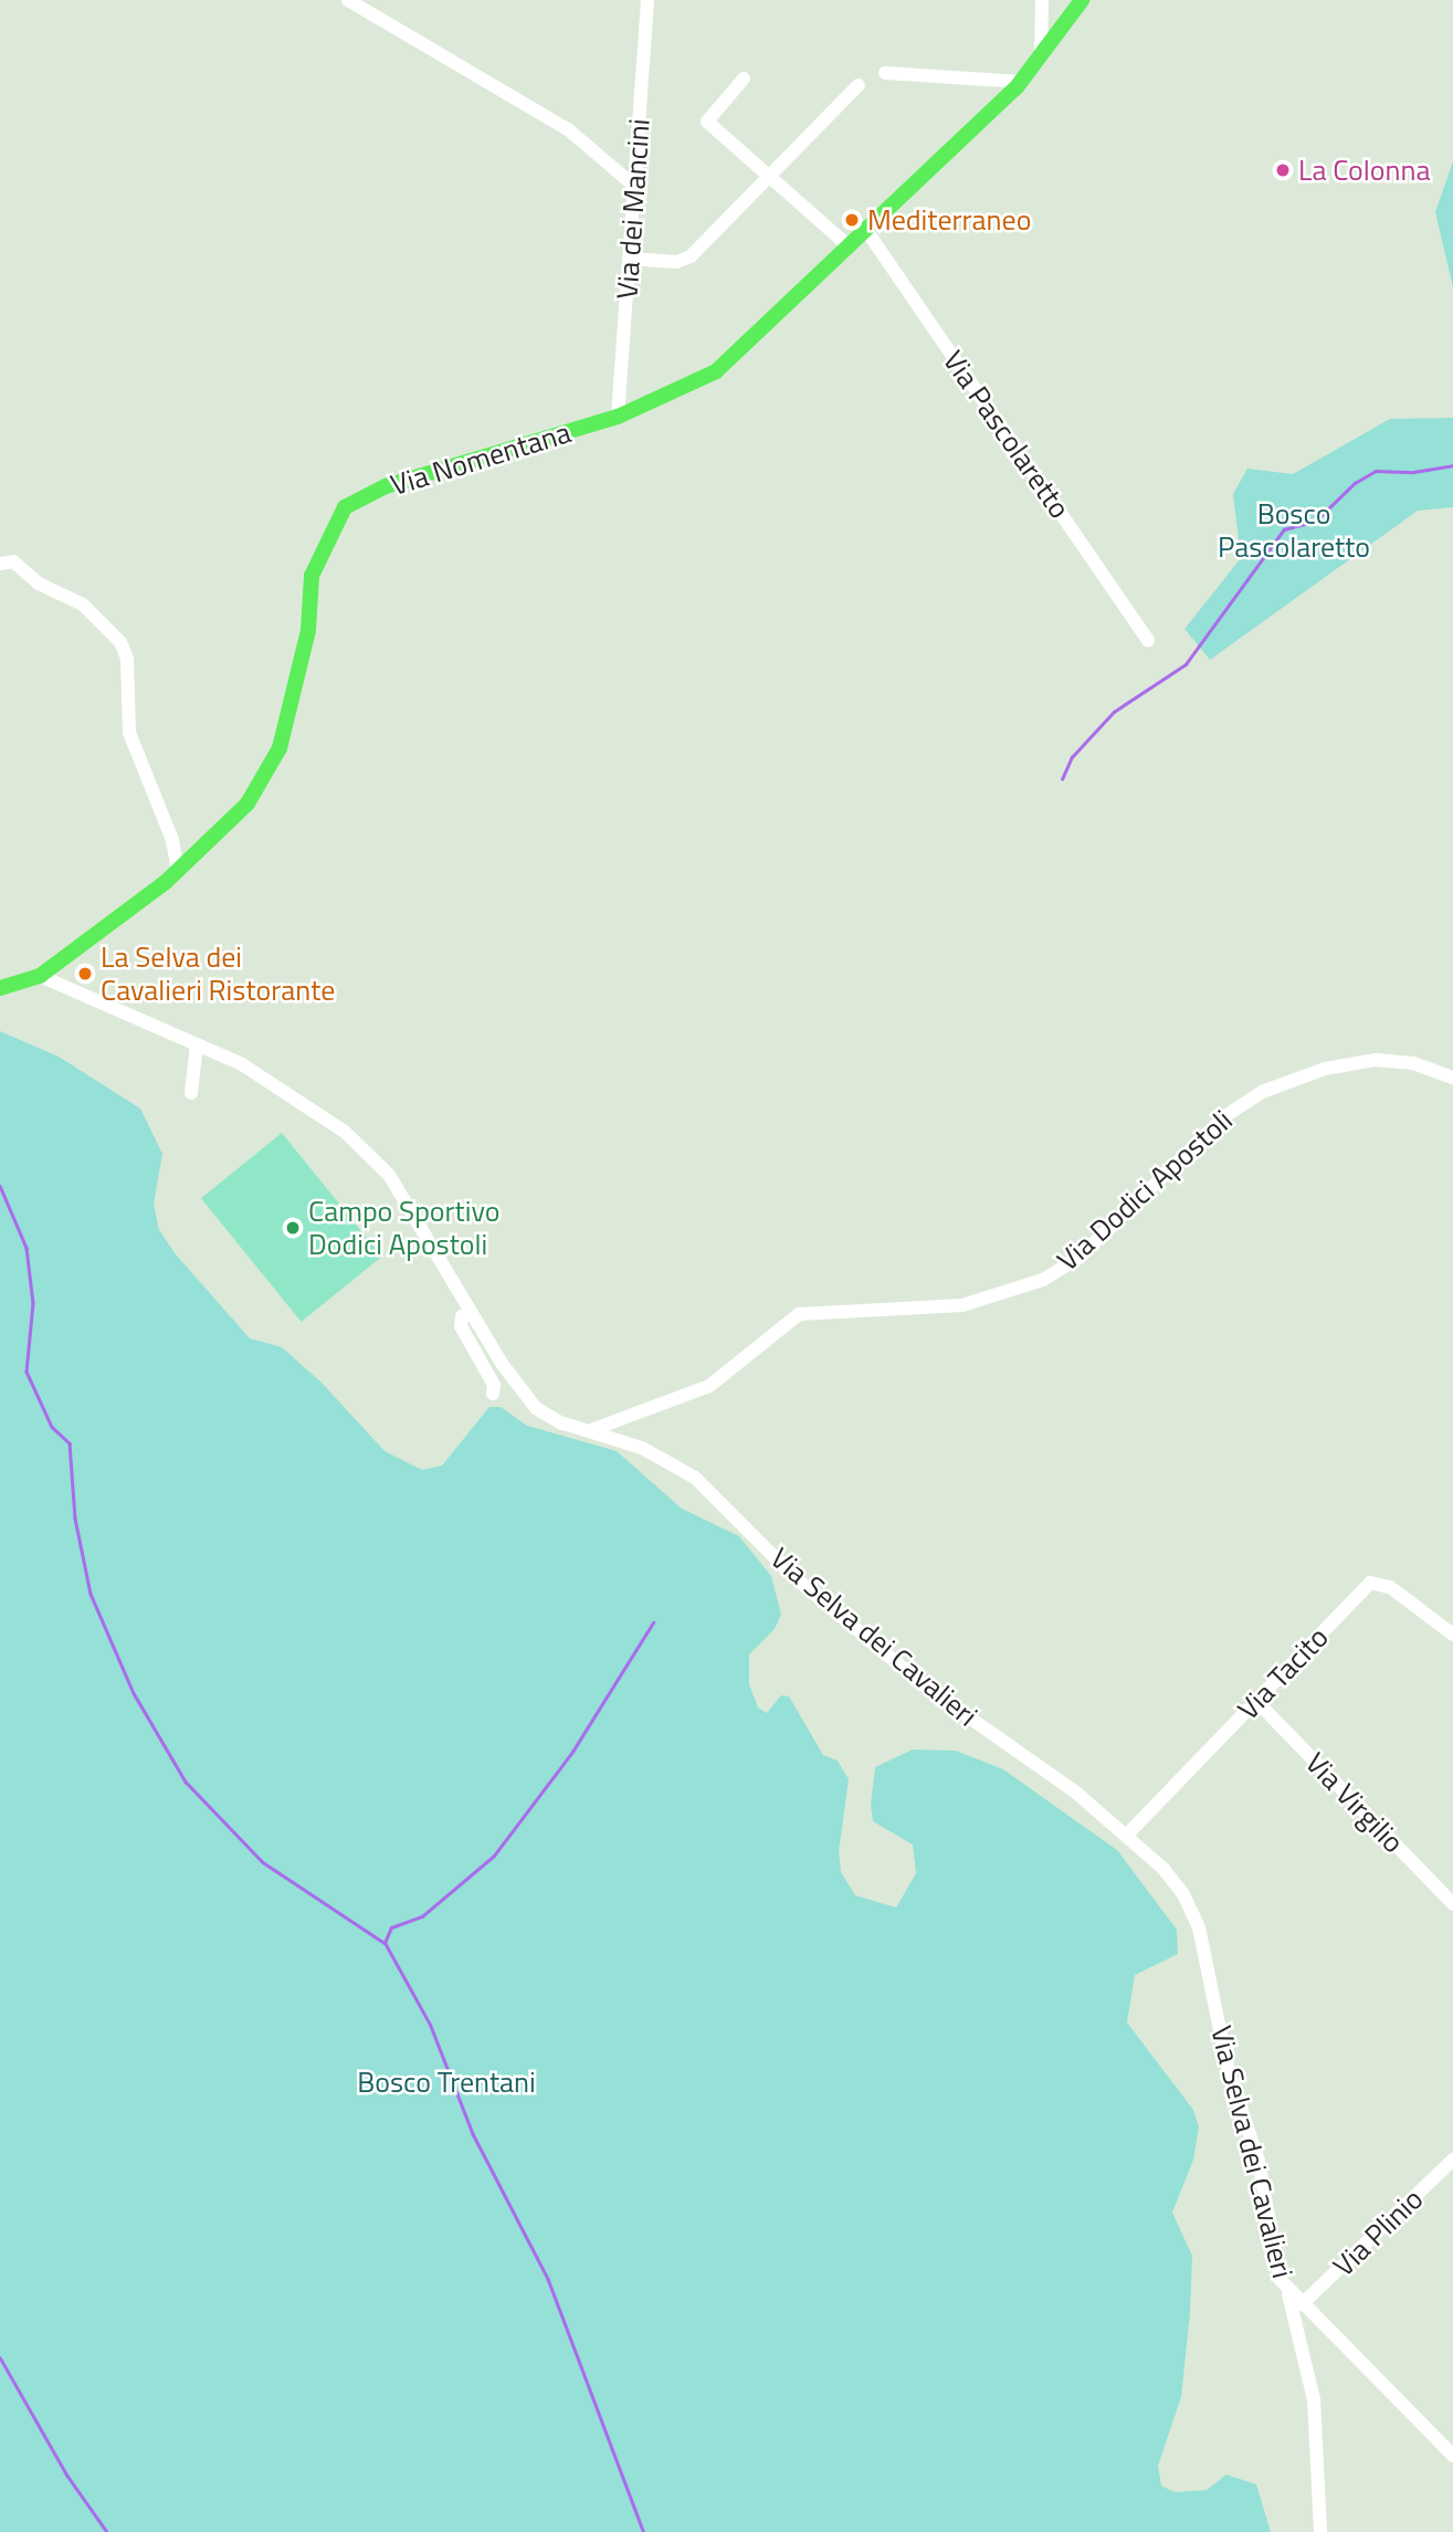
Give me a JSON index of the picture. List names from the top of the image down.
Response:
{
  "streets": {
    "main road": ["Via Nomentana"],
    "street": [
      "Via dei Mancini",
      "Via Pascolaretto",
      "Via Dodici Apostoli",
      "Via Selva dei Cavalieri",
      "Via Tacito",
      "Via Virgilio",
      "Via Plinio"
    ]
  },
  "crossings": [
    ["Via dei Mancini", "Via Nomentana"],
    ["Via Pascolaretto", "Via Nomentana"],
    ["Via Nomentana", "Via Selva dei Cavalieri"],
    ["Via Dodici Apostoli", "Via Selva dei Cavalieri"],
    ["Via Selva dei Cavalieri", "Via Tacito"],
    ["Via Selva dei Cavalieri", "Via Plinio"],
    ["Via Tacito", "Via Virgilio"]
  ],
  "parks": ["Bosco Pascolaretto", "Bosco Trentani"],
  "places": [
    "La Colonna",
    "Mediterraneo",
    "La Selva dei Cavalieri Ristorante",
    "Campo Sportivo Dodici Apostoli"
  ]
}
